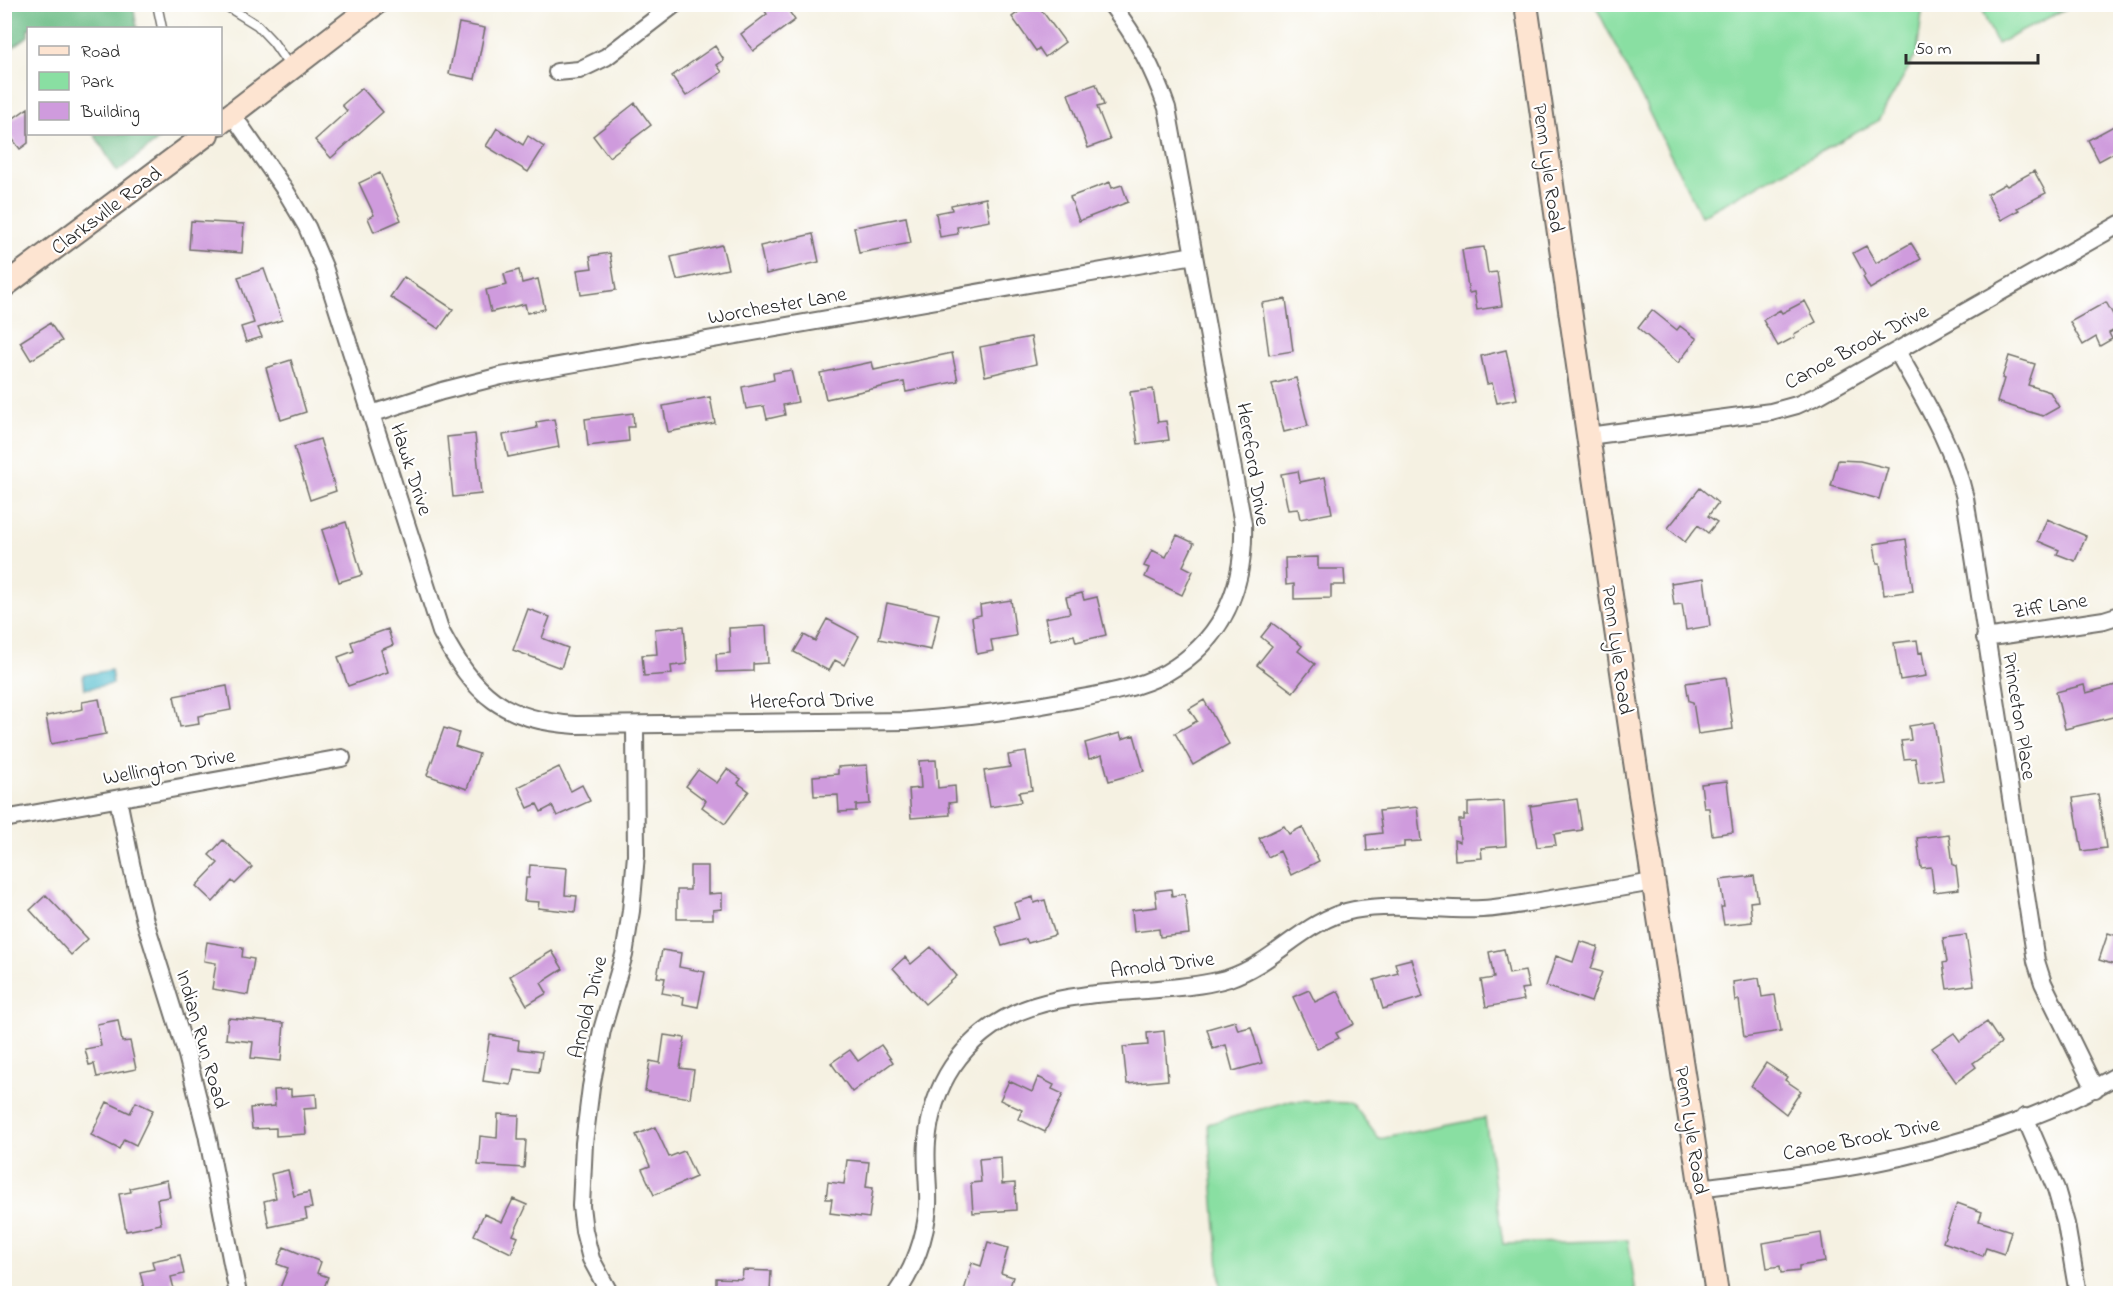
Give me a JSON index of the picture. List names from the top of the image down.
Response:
{
  "streets": {
    "street": [
      "Penn Lyle Road",
      "Clarksville Road",
      "Worchester Lane",
      "Canoe Brook Drive",
      "Hereford Drive",
      "Hawk Drive",
      "Ziff Lane",
      "Princeton Place",
      "Wellington Drive",
      "Arnold Drive",
      "Indian Run Road"
    ]
  },
  "crossings": [
    ["Penn Lyle Road", "Canoe Brook Drive"],
    ["Penn Lyle Road", "Arnold Drive"],
    ["Worchester Lane", "Hereford Drive"],
    ["Worchester Lane", "Hawk Drive"],
    ["Canoe Brook Drive", "Princeton Place"],
    ["Hereford Drive", "Hawk Drive"],
    ["Hereford Drive", "Arnold Drive"],
    ["Hawk Drive", "Arnold Drive"],
    ["Ziff Lane", "Princeton Place"],
    ["Wellington Drive", "Indian Run Road"]
  ],
  "legend": ["Road", "Park", "Building"],
  "scale_bar": "50 m"
}
